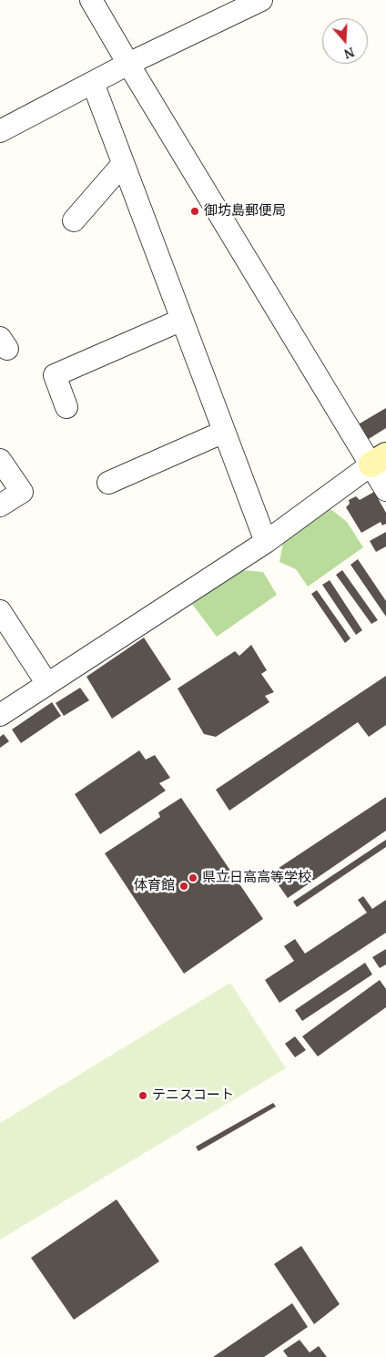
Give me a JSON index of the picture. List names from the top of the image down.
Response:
{
  "places": [
    "御坊島郵便局",
    "県立日高高等学校",
    "体育館",
    "テニスコート"
  ],
  "north": "bottom"
}
